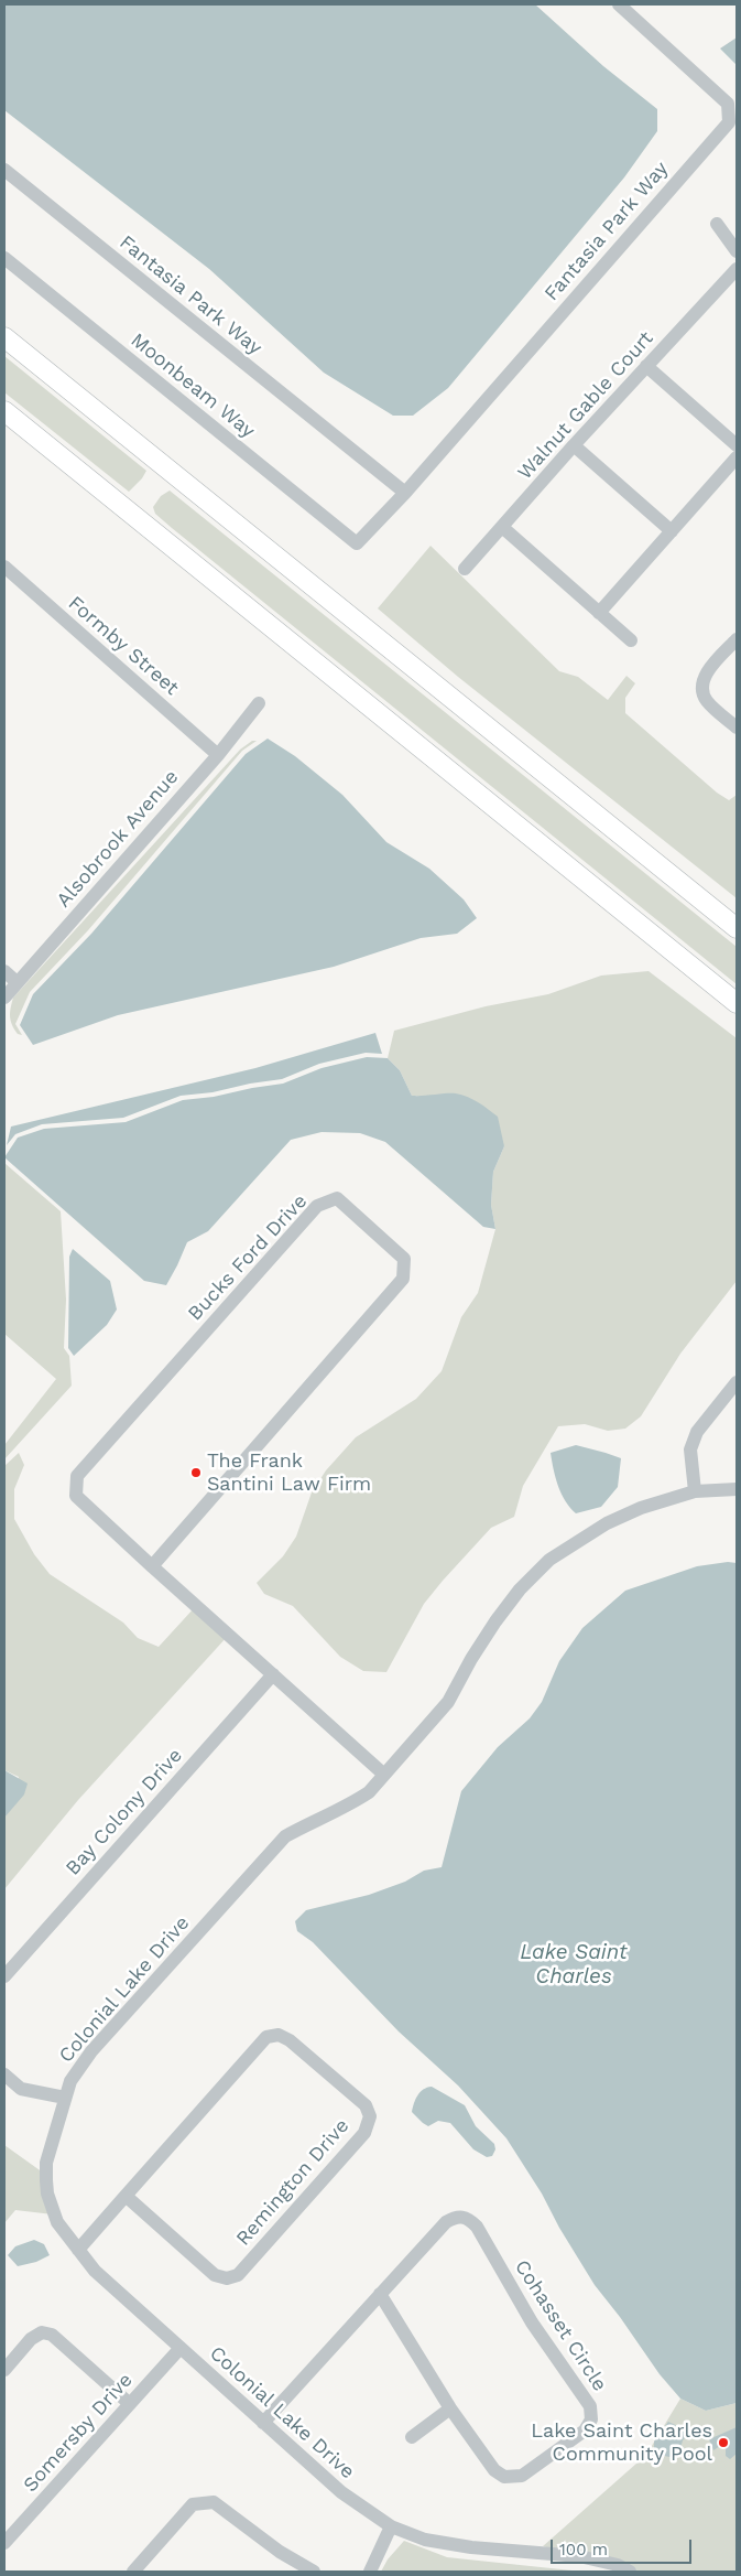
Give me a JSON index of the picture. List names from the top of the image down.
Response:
{
  "streets": {
    "street": [
      "Fantasia Park Way",
      "Moonbeam Way",
      "Walnut Gable Court",
      "Formby Street",
      "Alsobrook Avenue",
      "Bucks Ford Drive",
      "Bay Colony Drive",
      "Colonial Lake Drive",
      "Remington Drive",
      "Cohasset Circle",
      "Somersby Drive"
    ]
  },
  "crossings": [
    ["Fantasia Park Way", "Moonbeam Way"],
    ["Formby Street", "Alsobrook Avenue"],
    ["Bucks Ford Drive", "Bay Colony Drive"],
    ["Bucks Ford Drive", "Colonial Lake Drive"],
    ["Colonial Lake Drive", "Remington Drive"],
    ["Colonial Lake Drive", "Cohasset Circle"],
    ["Colonial Lake Drive", "Somersby Drive"]
  ],
  "water": ["Lake Saint Charles"],
  "places": ["The Frank Santini Law Firm", "Lake Saint Charles Community Pool"],
  "scale_bar": "100 m"
}
